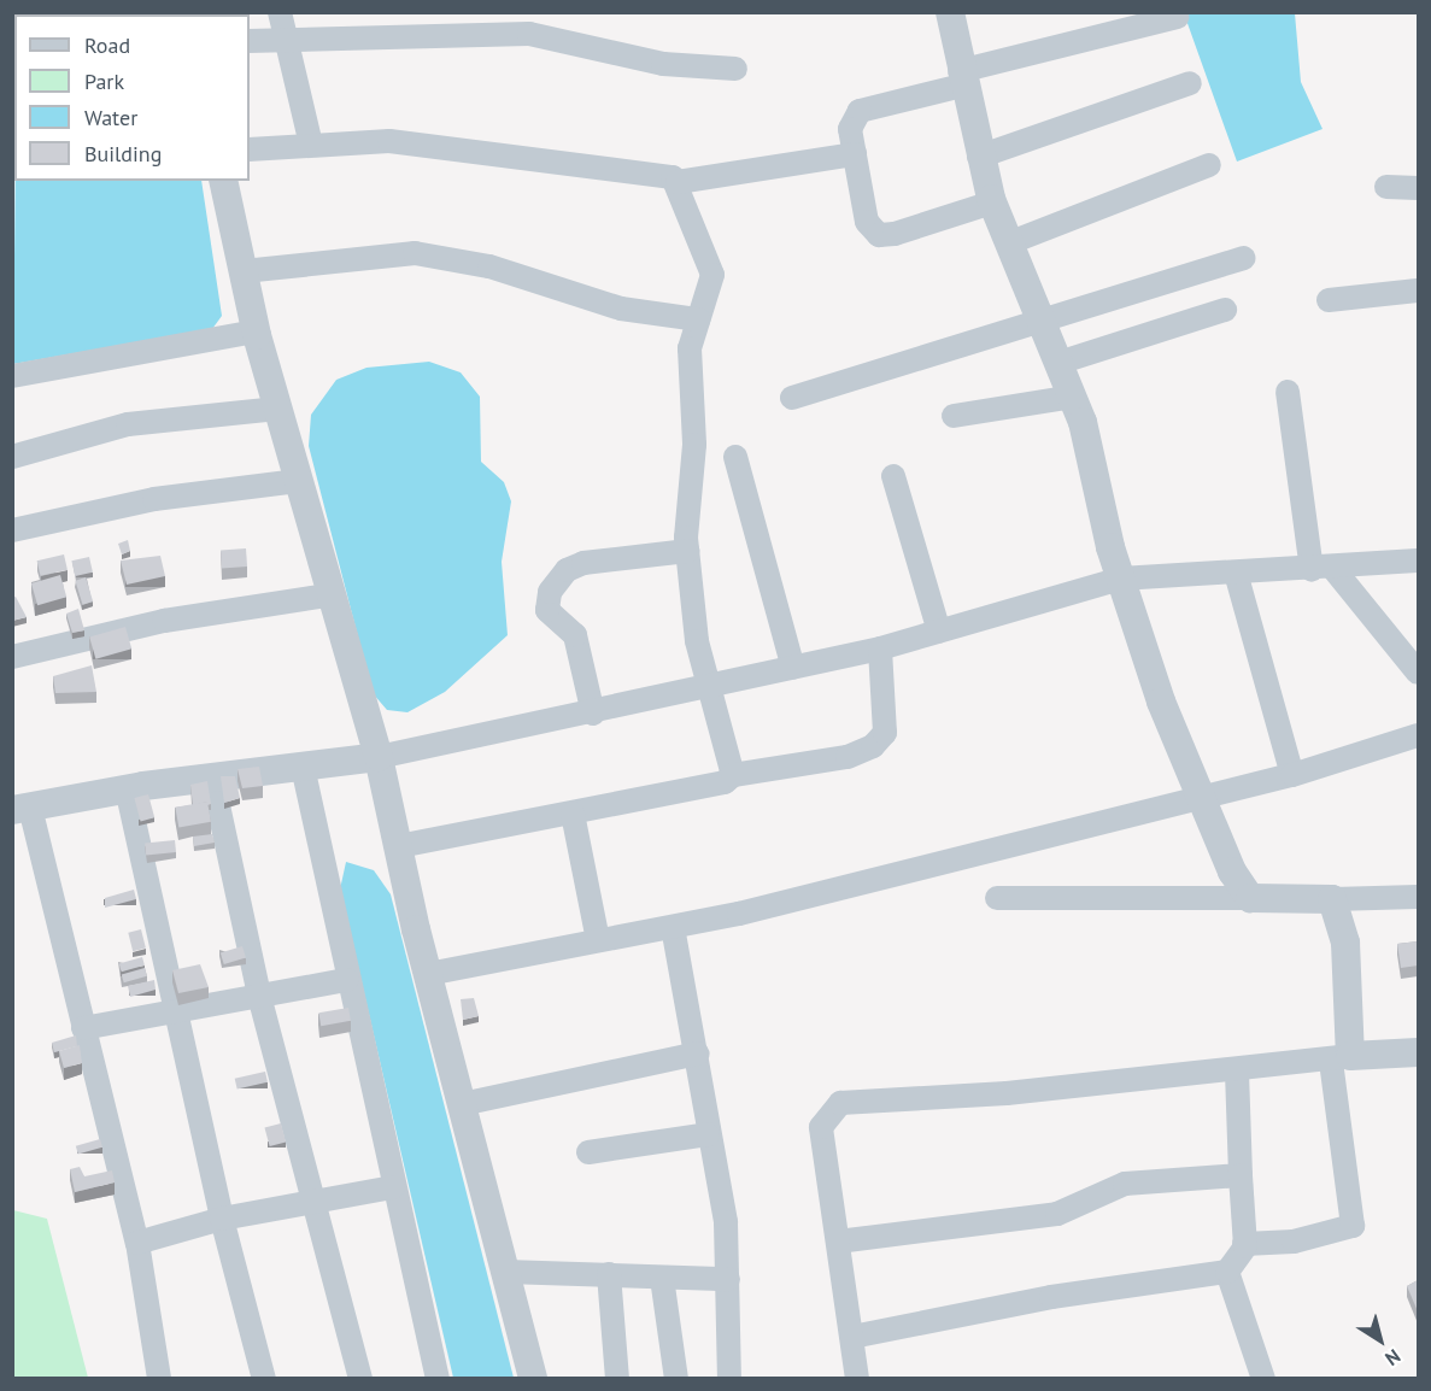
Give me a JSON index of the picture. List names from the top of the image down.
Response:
{
  "legend": [
    "Road",
    "Park",
    "Water",
    "Building"
  ],
  "north": "bottom right"
}
